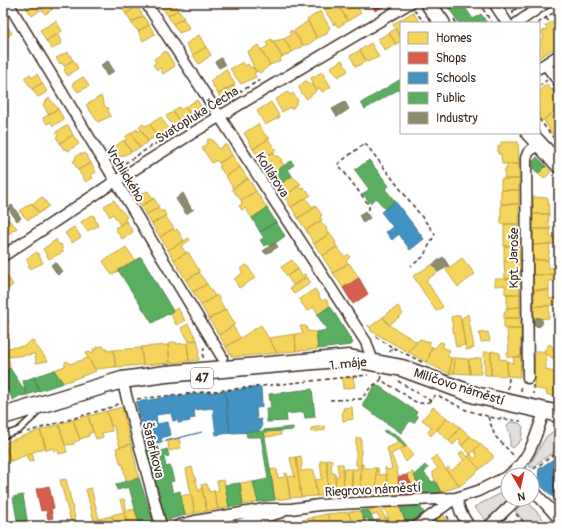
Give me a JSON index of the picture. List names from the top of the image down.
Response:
{
  "streets": {
    "main road": ["1. máje", "47", "Milíčovo náměstí"],
    "street": [
      "Svatopluka Čecha",
      "Vrchlického",
      "Kollárova",
      "Kpt. Jaroše",
      "Šafaříkova",
      "Riegrovo náměstí"
    ]
  },
  "crossings": [
    ["Svatopluka Čecha", "Vrchlického"],
    ["Svatopluka Čecha", "Kollárova"],
    ["Kollárova", "1. máje"],
    ["Kollárova", "Milíčovo náměstí"],
    ["1. máje", "Milíčovo náměstí"],
    ["1. máje", "Šafaříkova"]
  ],
  "legend": [
    "Homes",
    "Shops",
    "Schools",
    "Public",
    "Industry"
  ],
  "north": "bottom"
}
